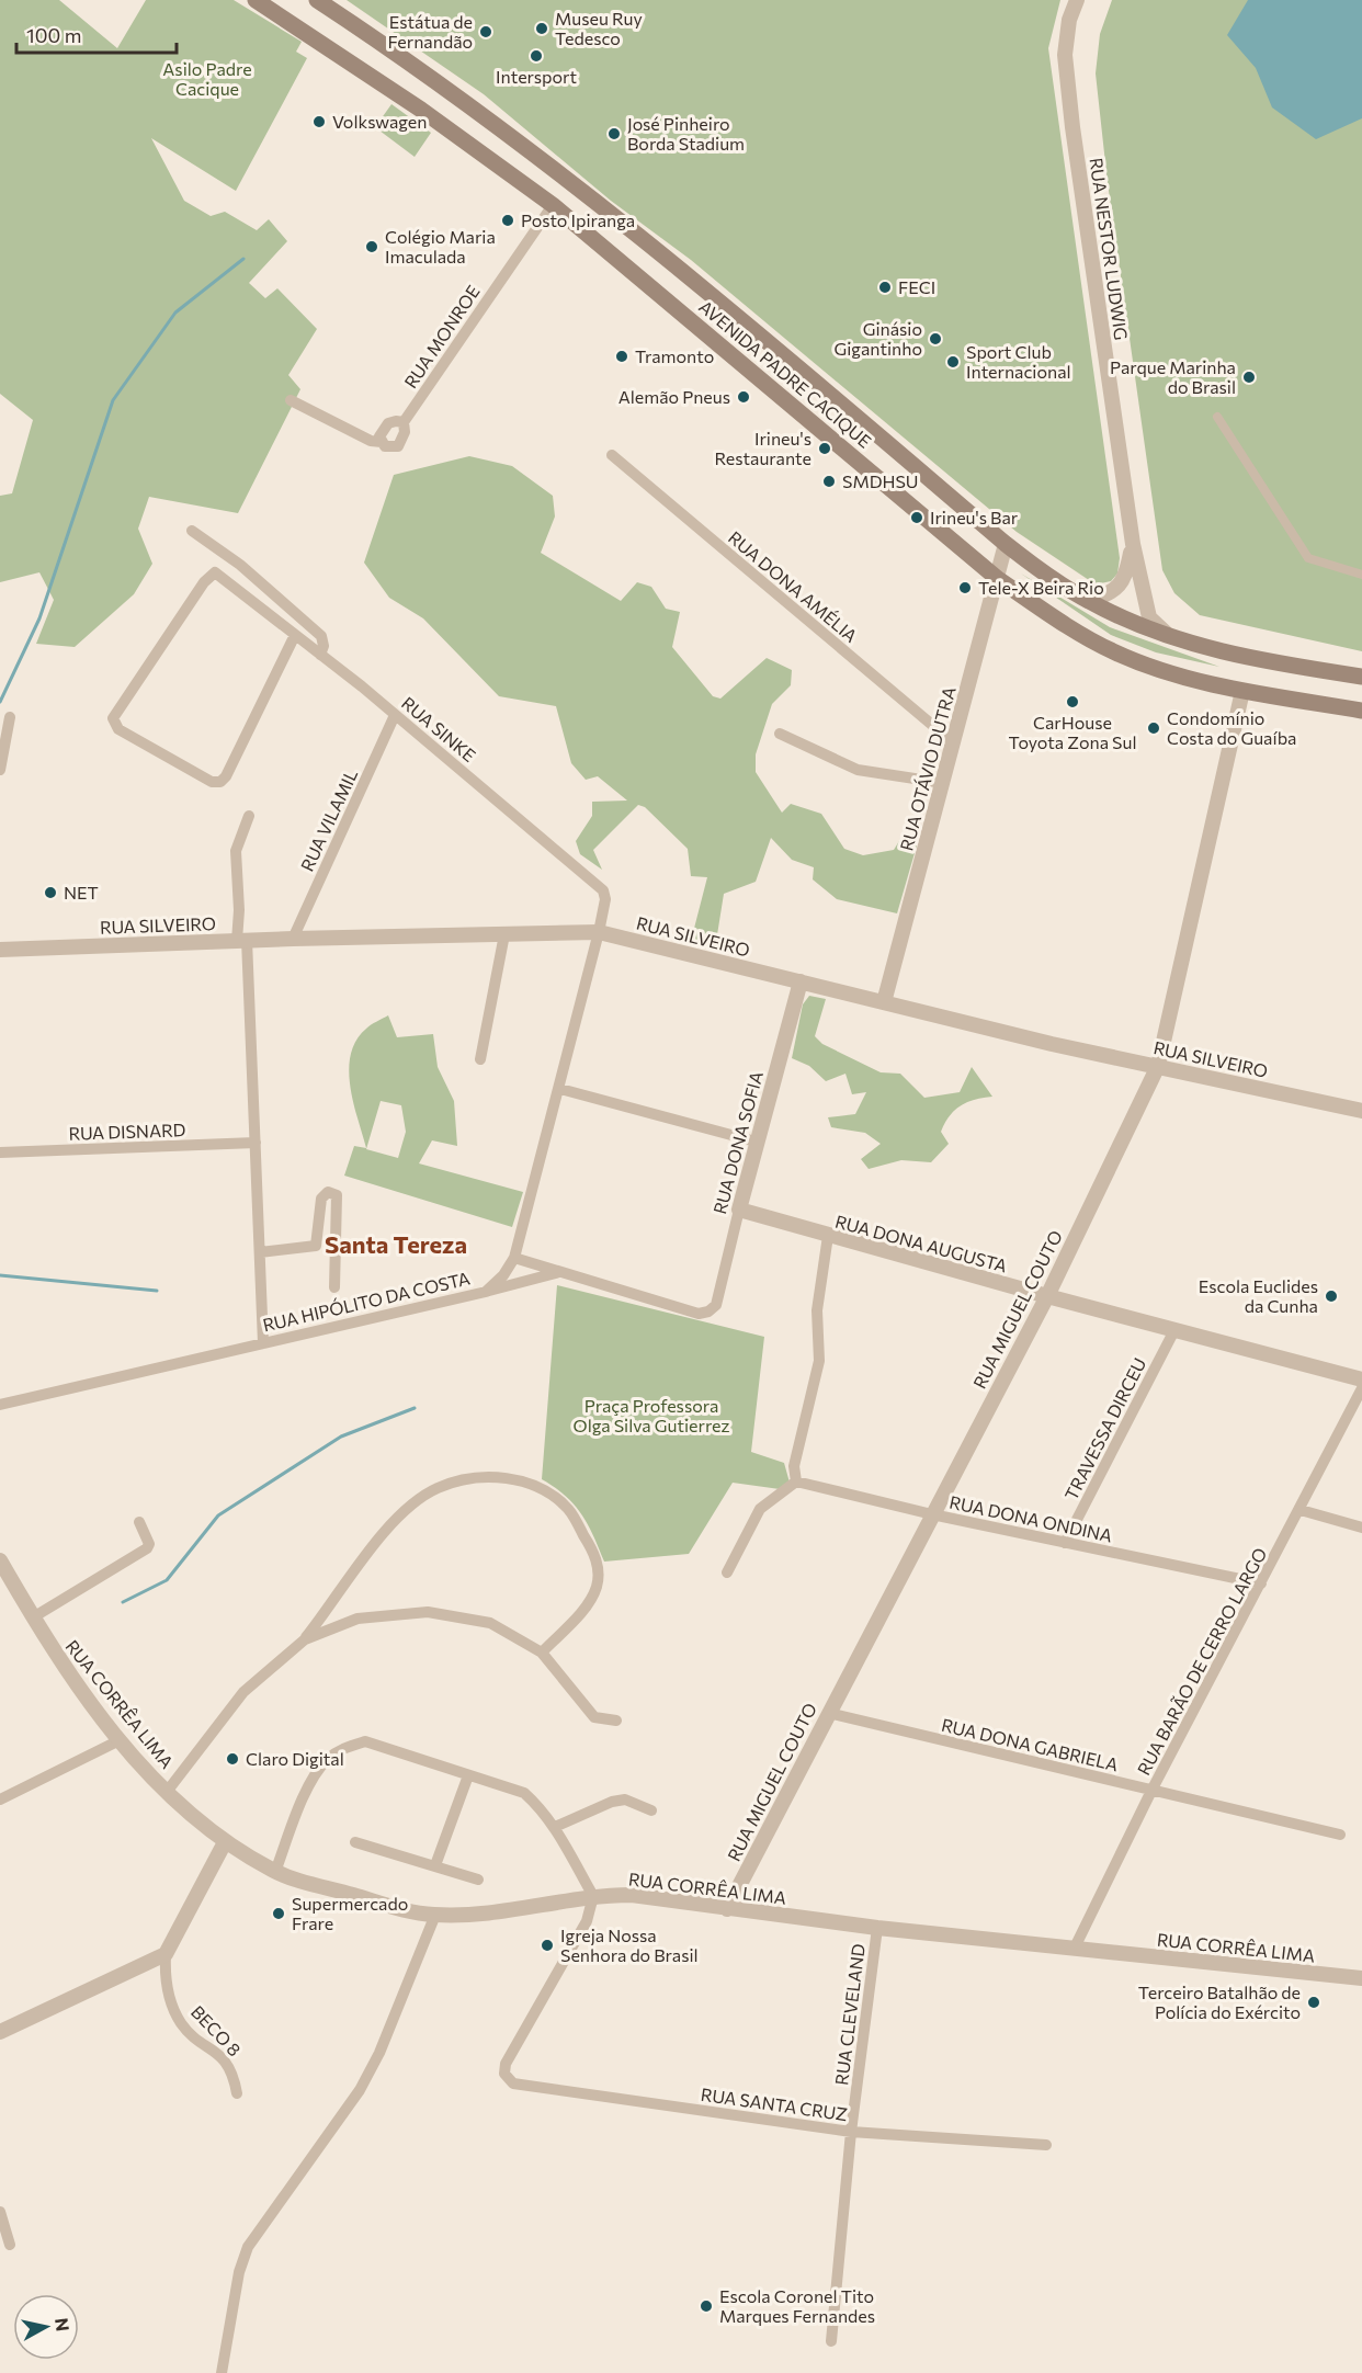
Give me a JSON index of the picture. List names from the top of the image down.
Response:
{
  "streets": {
    "main road": ["AVENIDA PADRE CACIQUE"],
    "street": [
      "RUA NESTOR LUDWIG",
      "RUA MONROE",
      "RUA DONA AMÉLIA",
      "RUA SINKE",
      "RUA OTÁVIO DUTRA",
      "RUA VILAMIL",
      "RUA SILVEIRO",
      "RUA DISNARD",
      "RUA DONA SOFIA",
      "RUA DONA AUGUSTA",
      "RUA HIPÓLITO DA COSTA",
      "RUA MIGUEL COUTO",
      "TRAVESSA DIRCEU",
      "RUA DONA ONDINA",
      "RUA BARÃO DE CERRO LARGO",
      "RUA CORRÊA LIMA",
      "RUA DONA GABRIELA",
      "RUA CLEVELAND",
      "BECO 8",
      "RUA SANTA CRUZ"
    ]
  },
  "crossings": [
    ["RUA NESTOR LUDWIG", "AVENIDA PADRE CACIQUE"],
    ["RUA MONROE", "AVENIDA PADRE CACIQUE"],
    ["AVENIDA PADRE CACIQUE", "RUA OTÁVIO DUTRA"],
    ["AVENIDA PADRE CACIQUE", "RUA MIGUEL COUTO"],
    ["RUA DONA AMÉLIA", "RUA OTÁVIO DUTRA"],
    ["RUA SINKE", "RUA VILAMIL"],
    ["RUA SINKE", "RUA SILVEIRO"],
    ["RUA SINKE", "RUA HIPÓLITO DA COSTA"],
    ["RUA OTÁVIO DUTRA", "RUA SILVEIRO"],
    ["RUA VILAMIL", "RUA SILVEIRO"],
    ["RUA SILVEIRO", "RUA DONA SOFIA"],
    ["RUA SILVEIRO", "RUA HIPÓLITO DA COSTA"],
    ["RUA SILVEIRO", "RUA MIGUEL COUTO"],
    ["RUA DONA SOFIA", "RUA DONA AUGUSTA"],
    ["RUA DONA AUGUSTA", "RUA MIGUEL COUTO"],
    ["RUA DONA AUGUSTA", "TRAVESSA DIRCEU"],
    ["RUA MIGUEL COUTO", "RUA DONA ONDINA"],
    ["RUA MIGUEL COUTO", "RUA CORRÊA LIMA"],
    ["RUA MIGUEL COUTO", "RUA DONA GABRIELA"],
    ["TRAVESSA DIRCEU", "RUA DONA ONDINA"],
    ["RUA DONA ONDINA", "RUA BARÃO DE CERRO LARGO"],
    ["RUA BARÃO DE CERRO LARGO", "RUA CORRÊA LIMA"],
    ["RUA BARÃO DE CERRO LARGO", "RUA DONA GABRIELA"],
    ["RUA CORRÊA LIMA", "RUA CLEVELAND"],
    ["RUA CORRÊA LIMA", "RUA SANTA CRUZ"],
    ["RUA CLEVELAND", "RUA SANTA CRUZ"]
  ],
  "districts": ["Santa Tereza"],
  "parks": ["Asilo Padre Cacique", "Praça Professora Olga Silva Gutierrez"],
  "places": [
    "Museu Ruy Tedesco",
    "Estátua de Fernandão",
    "Intersport",
    "Volkswagen",
    "José Pinheiro Borda Stadium",
    "Posto Ipiranga",
    "Colégio Maria Imaculada",
    "FECI",
    "Ginásio Gigantinho",
    "Tramonto",
    "Sport Club Internacional",
    "Parque Marinha do Brasil",
    "Alemão Pneus",
    "Irineu's Restaurante",
    "SMDHSU",
    "Irineu's Bar",
    "Tele-X Beira Rio",
    "CarHouse Toyota Zona Sul",
    "Condomínio Costa do Guaíba",
    "NET",
    "Escola Euclides da Cunha",
    "Claro Digital",
    "Supermercado Frare",
    "Igreja Nossa Senhora do Brasil",
    "Terceiro Batalhão de Polícia do Exército",
    "Escola Coronel Tito Marques Fernandes"
  ],
  "scale_bar": "100 m",
  "north": "right"
}
